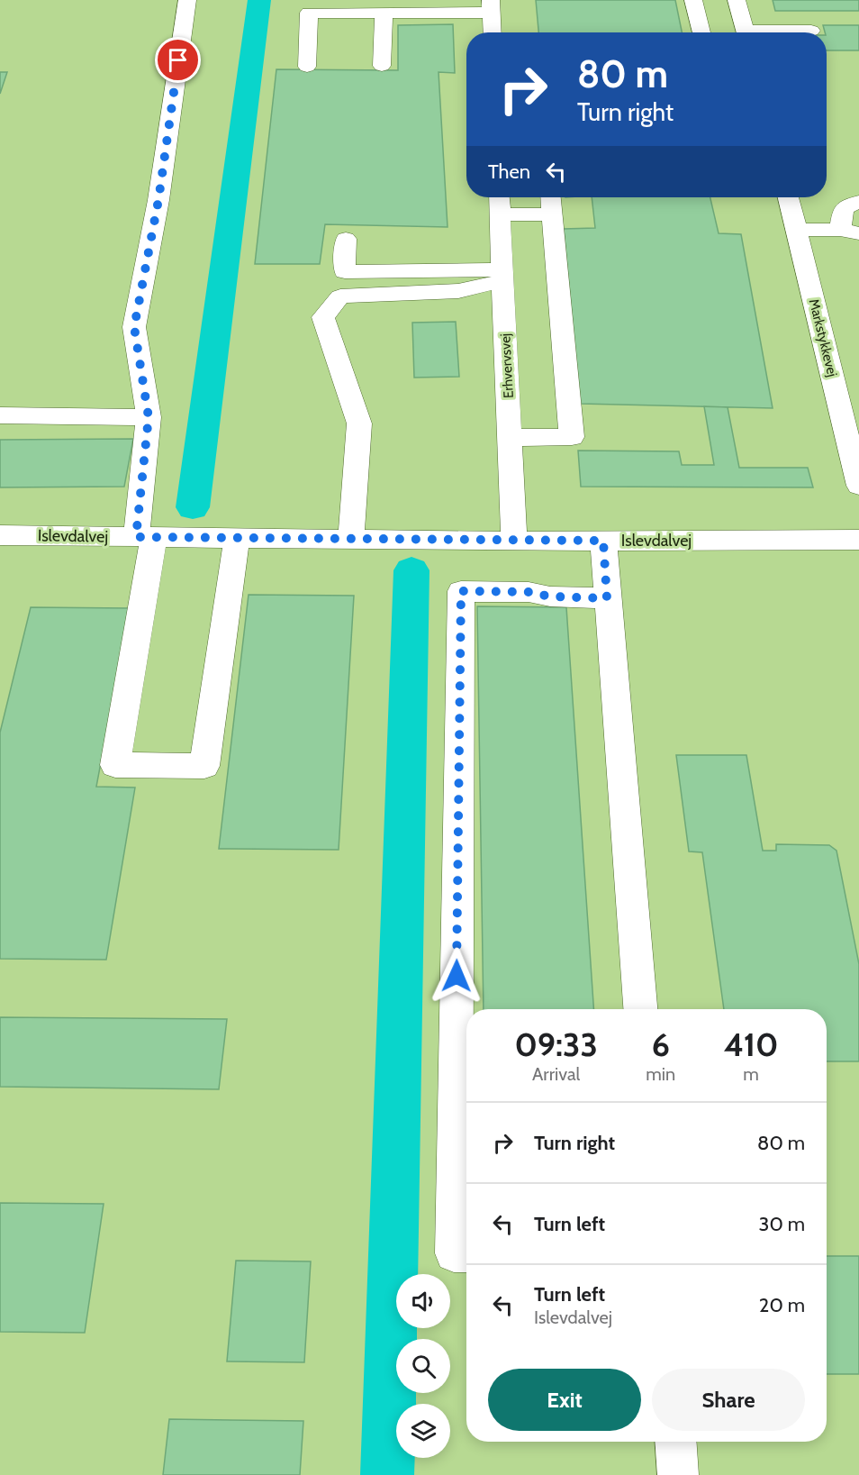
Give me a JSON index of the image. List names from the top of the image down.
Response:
{
  "streets": {
    "street": ["Markstykkevej", "Erhvervsvej", "Islevdalvej"]
  },
  "crossings": [
    ["Erhvervsvej", "Islevdalvej"]
  ],
  "page": {
    "turn": ["80 m", "Turn right"],
    "then": "Then",
    "eta": [
      "09:33",
      "Arrival",
      "6",
      "min",
      "410",
      "m"
    ],
    "list": [
      {
        "name": "Turn right",
        "value": "80 m"
      },
      {
        "name": "Turn left",
        "value": "30 m"
      },
      {
        "name": "Turn left",
        "note": "Islevdalvej",
        "value": "20 m"
      }
    ],
    "buttons": ["Exit", "Share"]
  }
}
